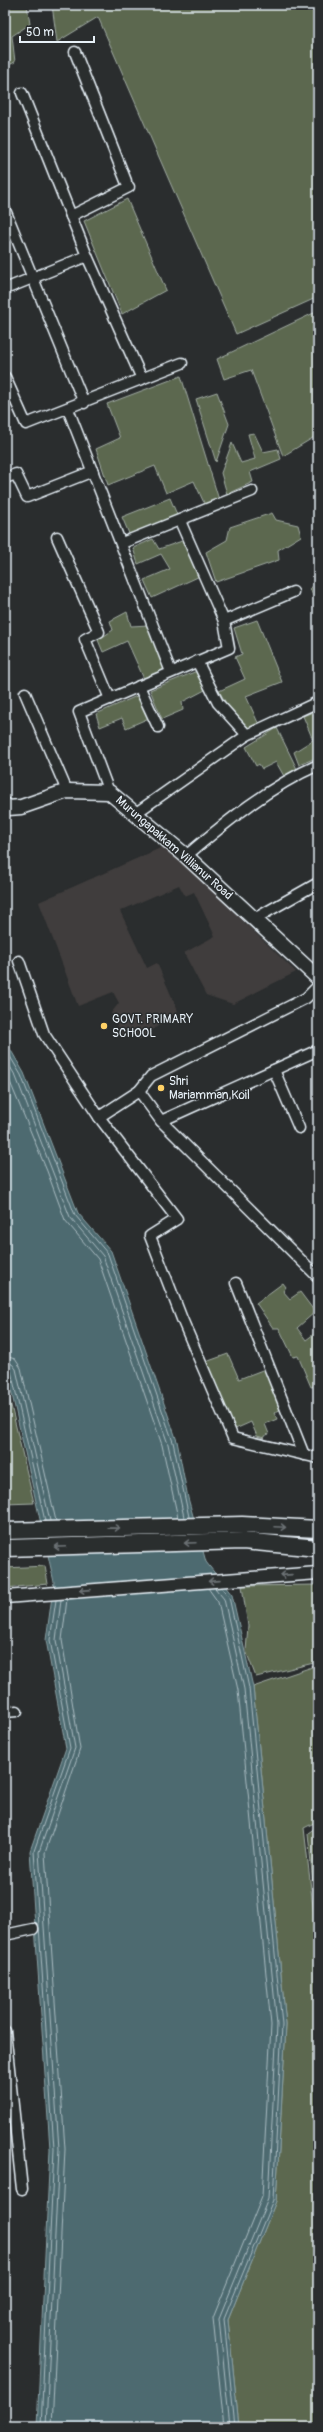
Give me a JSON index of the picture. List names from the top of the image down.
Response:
{
  "streets": {
    "main road": ["Murungapakkam Villianur Road"]
  },
  "places": ["GOVT. PRIMARY SCHOOL", "Shri Mariamman Koil"],
  "scale_bar": "50 m"
}
